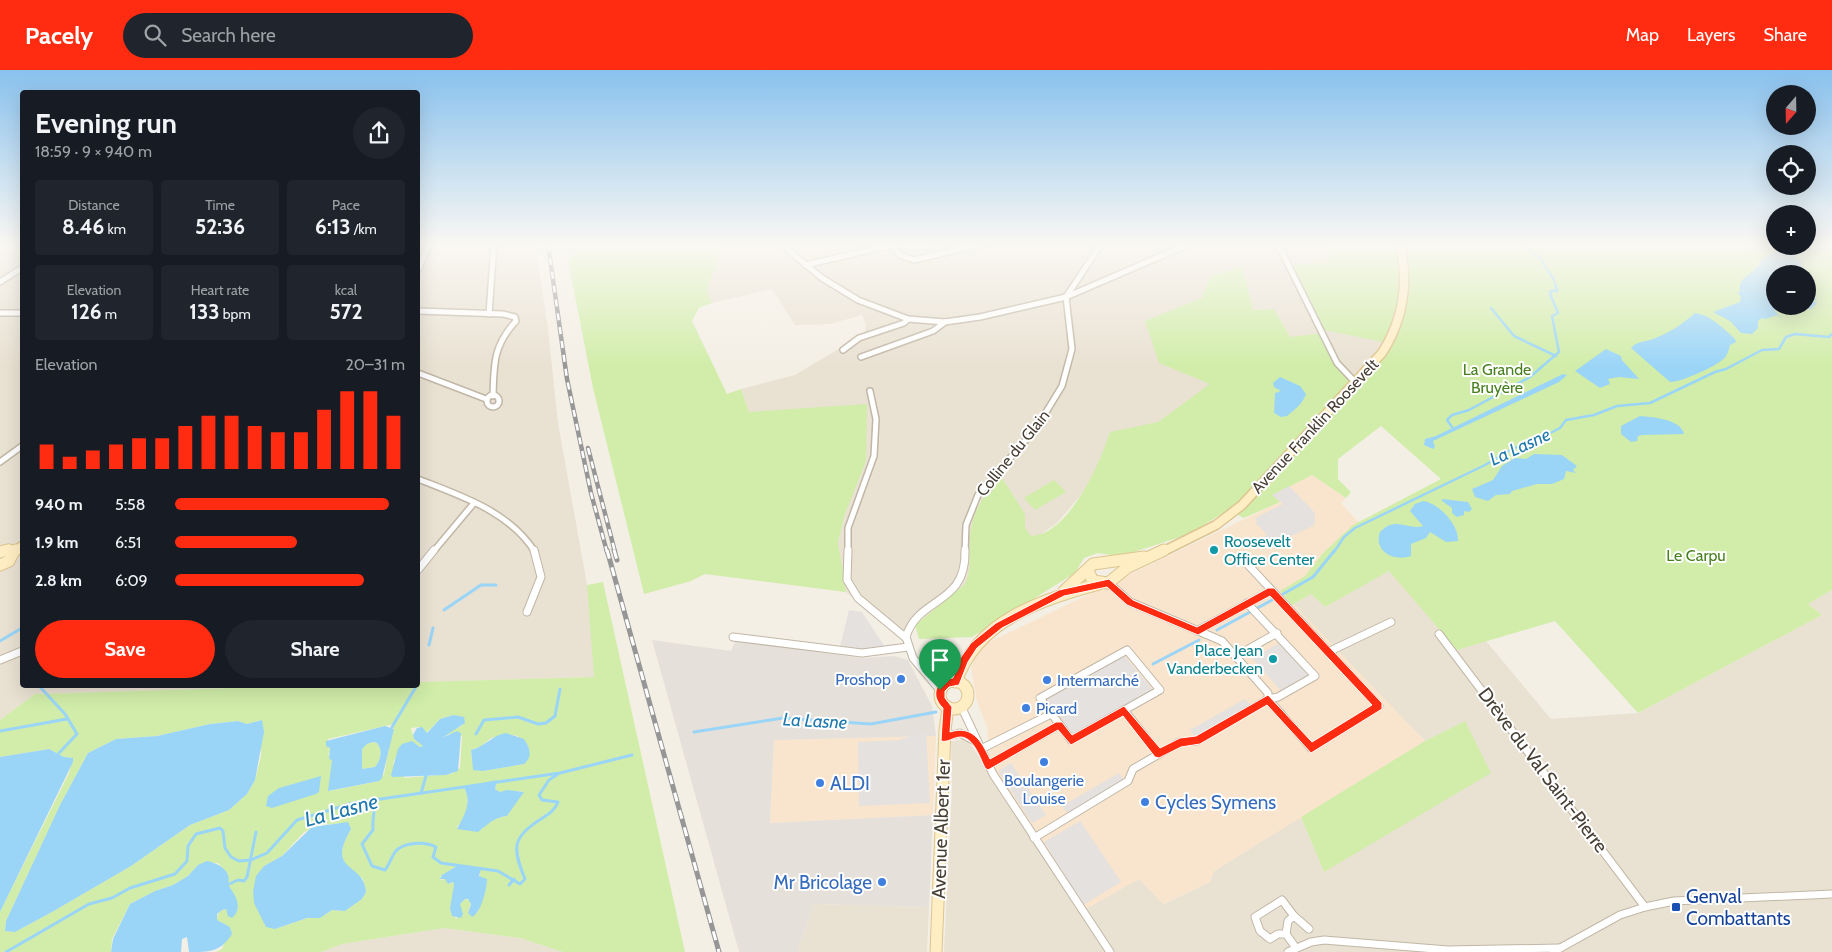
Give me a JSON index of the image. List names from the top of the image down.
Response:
{
  "streets": {
    "main road": ["Avenue Franklin Roosevelt", "Avenue Albert 1er"],
    "street": ["Colline du Glain", "Drève du Val Saint-Pierre"]
  },
  "crossings": [
    ["Avenue Franklin Roosevelt", "Avenue Albert 1er"]
  ],
  "water": ["La Lasne"],
  "parks": ["La Grande Bruyère", "Le Carpu"],
  "places": {
    "other": [
      "Roosevelt Office Center",
      "Place Jean Vanderbecken",
      "Proshop",
      "Intermarché",
      "Picard",
      "Boulangerie Louise",
      "ALDI",
      "Cycles Symens",
      "Mr Bricolage"
    ],
    "transit": ["Genval Combattants"]
  },
  "north": "bottom",
  "page": {
    "header": "Pacely",
    "search": "Search here",
    "nav": ["Map", "Layers", "Share"],
    "map_buttons": ["+", "−"],
    "heading": ["Evening run", "18:59 · 9 × 940 m"],
    "stats": [
      ["Distance", "8.46 km"],
      ["Time", "52:36"],
      ["Pace", "6:13 /km"],
      ["Elevation", "126 m"],
      ["Heart rate", "133 bpm"],
      ["kcal", "572"]
    ],
    "chart": ["Elevation", "20–31 m"],
    "list": [
      {
        "name": "940 m",
        "note": "5:58"
      },
      {
        "name": "1.9 km",
        "note": "6:51"
      },
      {
        "name": "2.8 km",
        "note": "6:09"
      }
    ],
    "buttons": ["Save", "Share"]
  }
}
